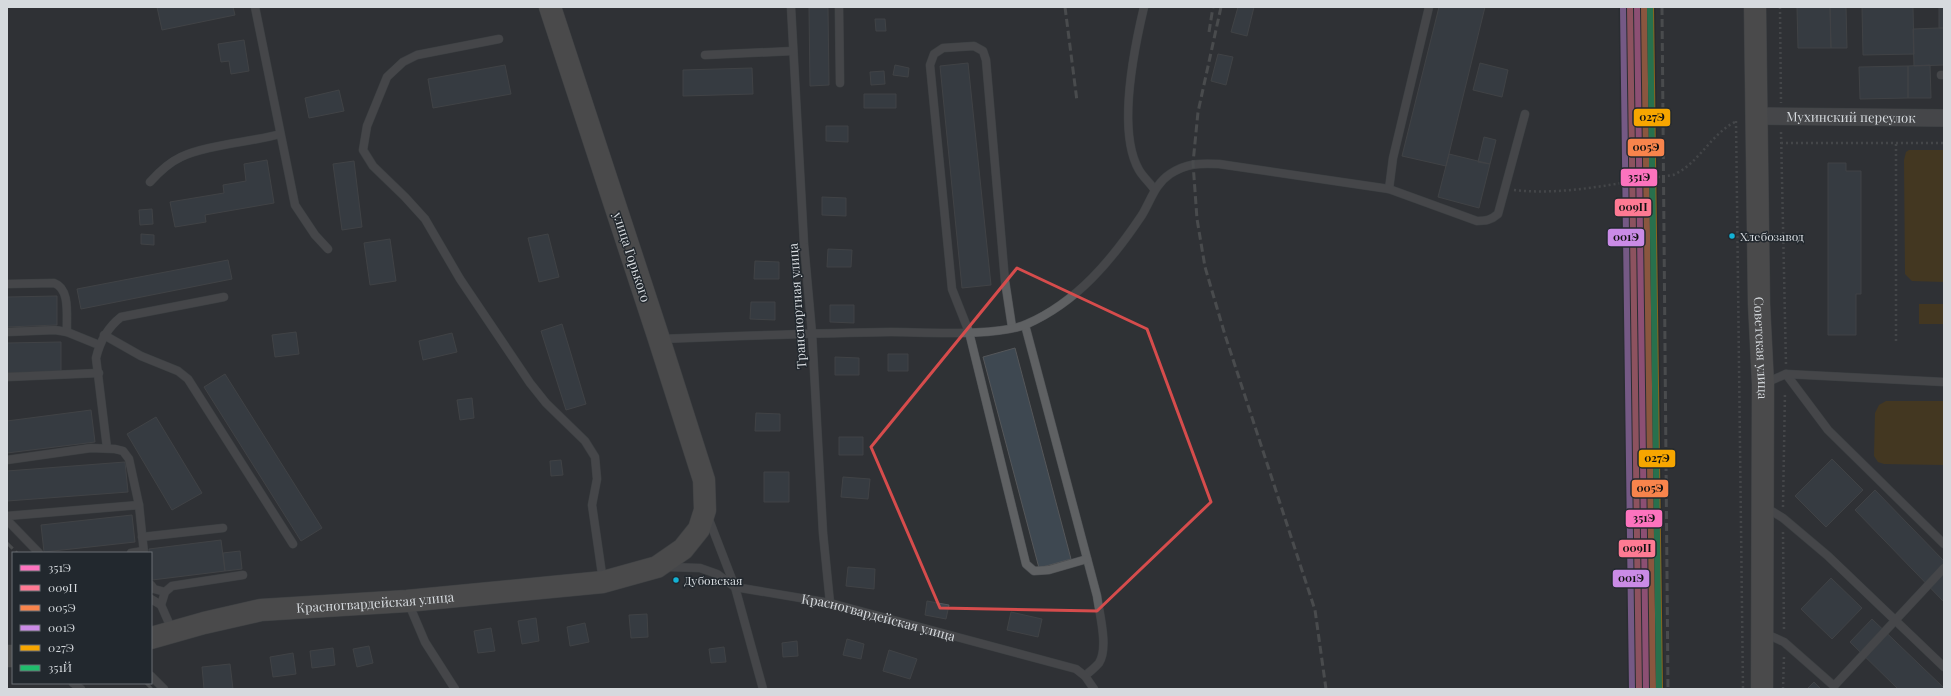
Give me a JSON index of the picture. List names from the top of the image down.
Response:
{
  "streets": {
    "main road": ["улица Горького", "Советская улица", "Красногвардейская улица"],
    "street": ["Мухинский переулок"],
    "lane": ["Транспортная улица"]
  },
  "crossings": [
    ["Мухинский переулок", "Советская улица"],
    ["улица Горького", "Красногвардейская улица"],
    ["Транспортная улица", "Красногвардейская улица"]
  ],
  "places": ["Хлебозавод", "Дубовская"],
  "lines": [
    "transit line 351Э",
    "transit line 009Н",
    "transit line 005Э",
    "transit line 001Э",
    "transit line 027Э",
    "transit line 351Й"
  ],
  "legend": [
    "351Э",
    "009Н",
    "005Э",
    "001Э",
    "027Э",
    "351Й"
  ]
}
